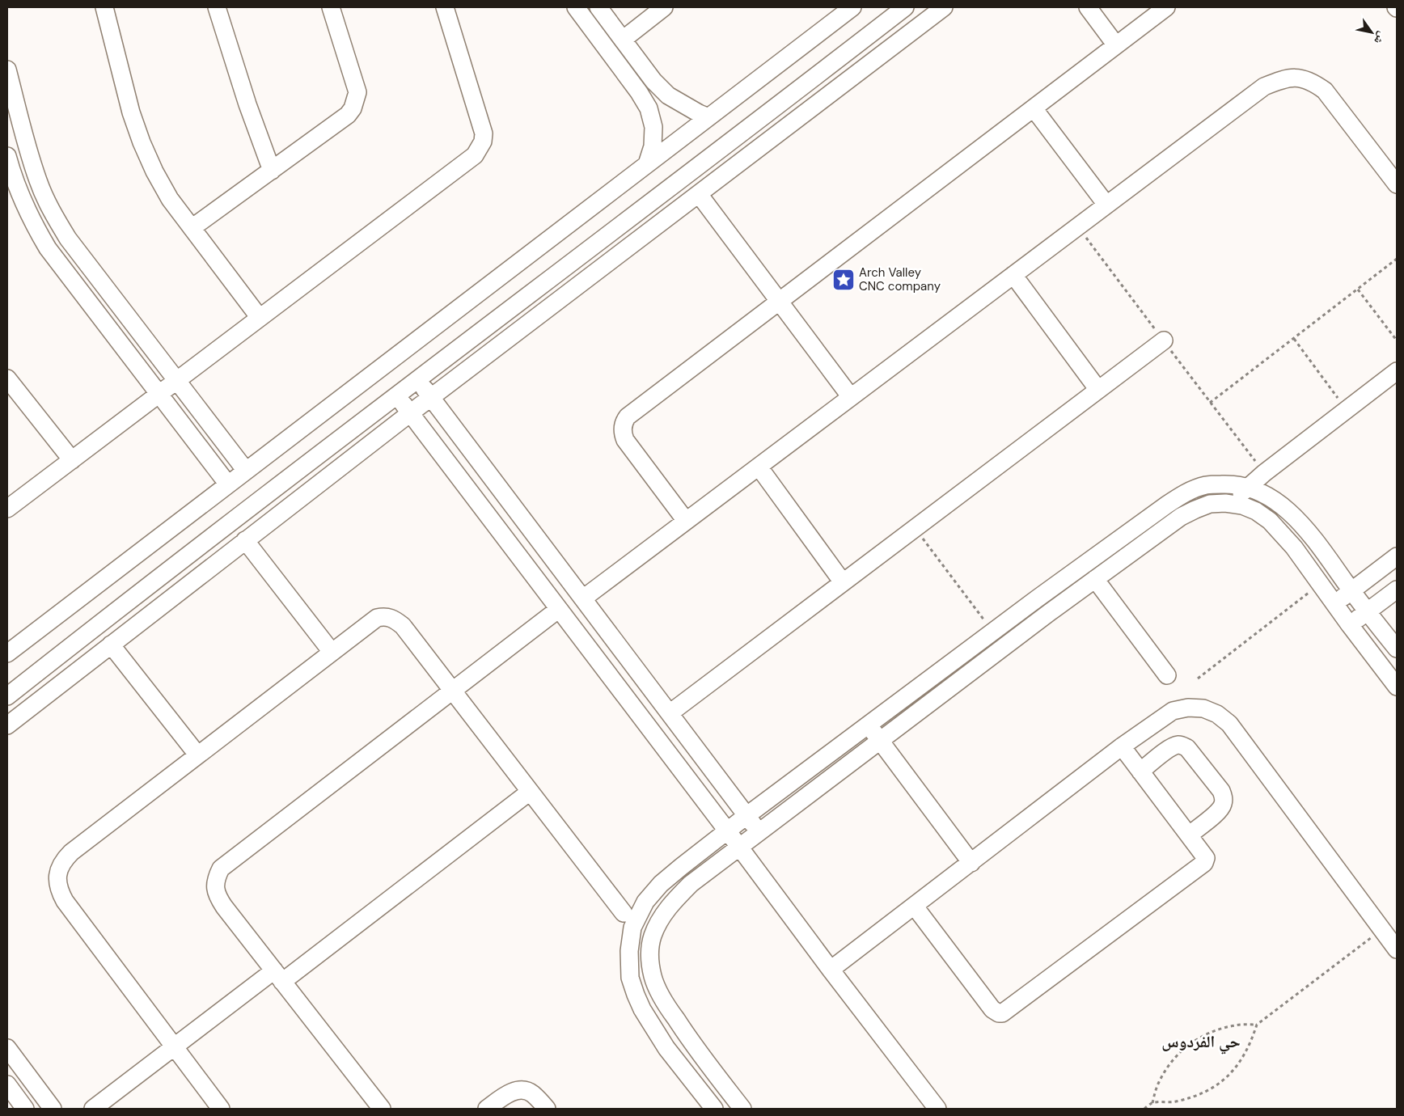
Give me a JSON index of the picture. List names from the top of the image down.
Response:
{
  "districts": ["حي الفردوس"],
  "places": {
    "place": ["Arch Valley CNC company"]
  },
  "north": "bottom right"
}
